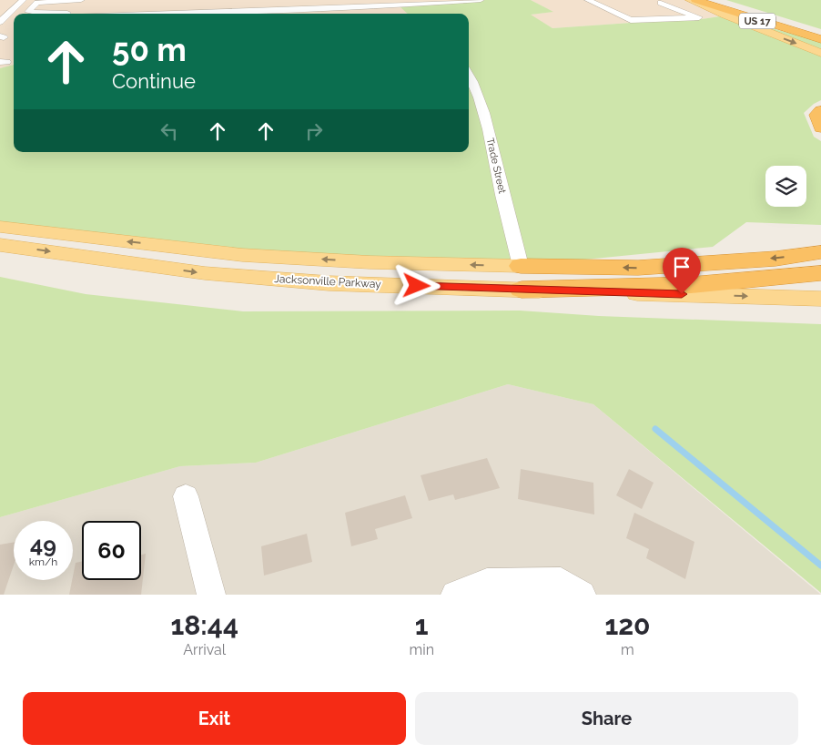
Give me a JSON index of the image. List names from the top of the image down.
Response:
{
  "streets": {
    "highway": ["US 17", "Jacksonville Parkway"],
    "street": ["Trade Street"]
  },
  "crossings": [
    ["Trade Street", "Jacksonville Parkway"]
  ],
  "page": {
    "turn": ["50 m", "Continue"],
    "speed": "49 km/h",
    "limit": "60",
    "eta": [
      "18:44",
      "Arrival",
      "1",
      "min",
      "120",
      "m"
    ],
    "buttons": ["Exit", "Share"]
  }
}
